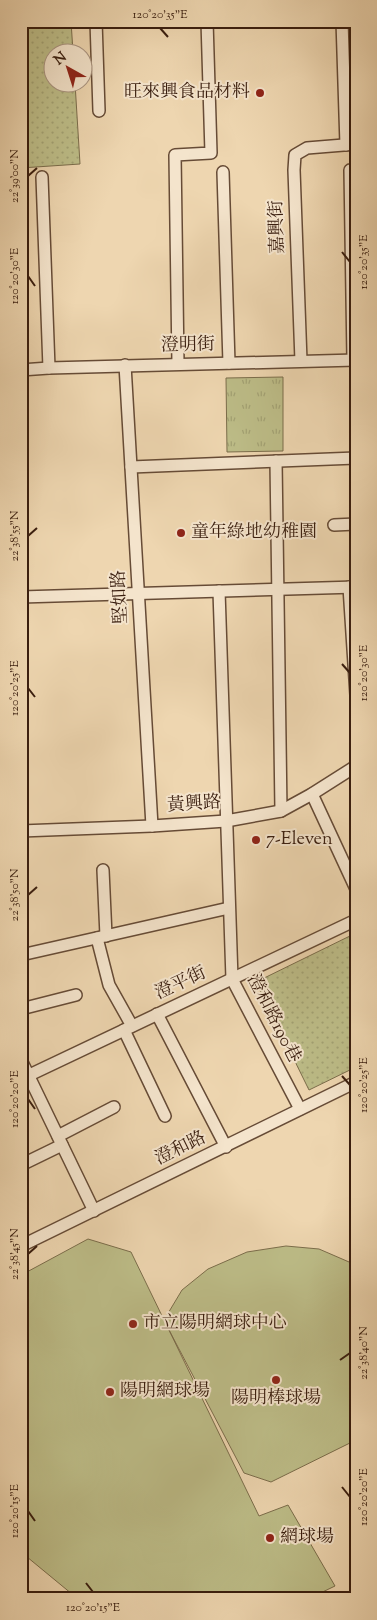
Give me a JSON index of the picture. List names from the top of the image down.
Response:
{
  "streets": {
    "street": [
      "嘉興街",
      "澄明街",
      "堅如路",
      "黃興路",
      "澄平街",
      "澄和路190巷",
      "澄和路"
    ]
  },
  "crossings": [
    ["嘉興街", "澄明街"],
    ["澄明街", "堅如路"],
    ["堅如路", "黃興路"],
    ["黃興路", "澄和路190巷"],
    ["澄平街", "澄和路190巷"],
    ["澄和路190巷", "澄和路"]
  ],
  "places": [
    "旺來興食品材料",
    "童年綠地幼稚園",
    "7-Eleven",
    "市立陽明網球中心",
    "陽明棒球場",
    "陽明網球場",
    "網球場"
  ],
  "north": "top left",
  "coordinates": [
    "120°20'35\"E",
    "22°39'00\"N",
    "120°20'30\"E",
    "22°38'55\"N",
    "120°20'25\"E",
    "22°38'50\"N",
    "120°20'20\"E",
    "22°38'45\"N",
    "22°38'40\"N",
    "120°20'15\"E"
  ]
}
